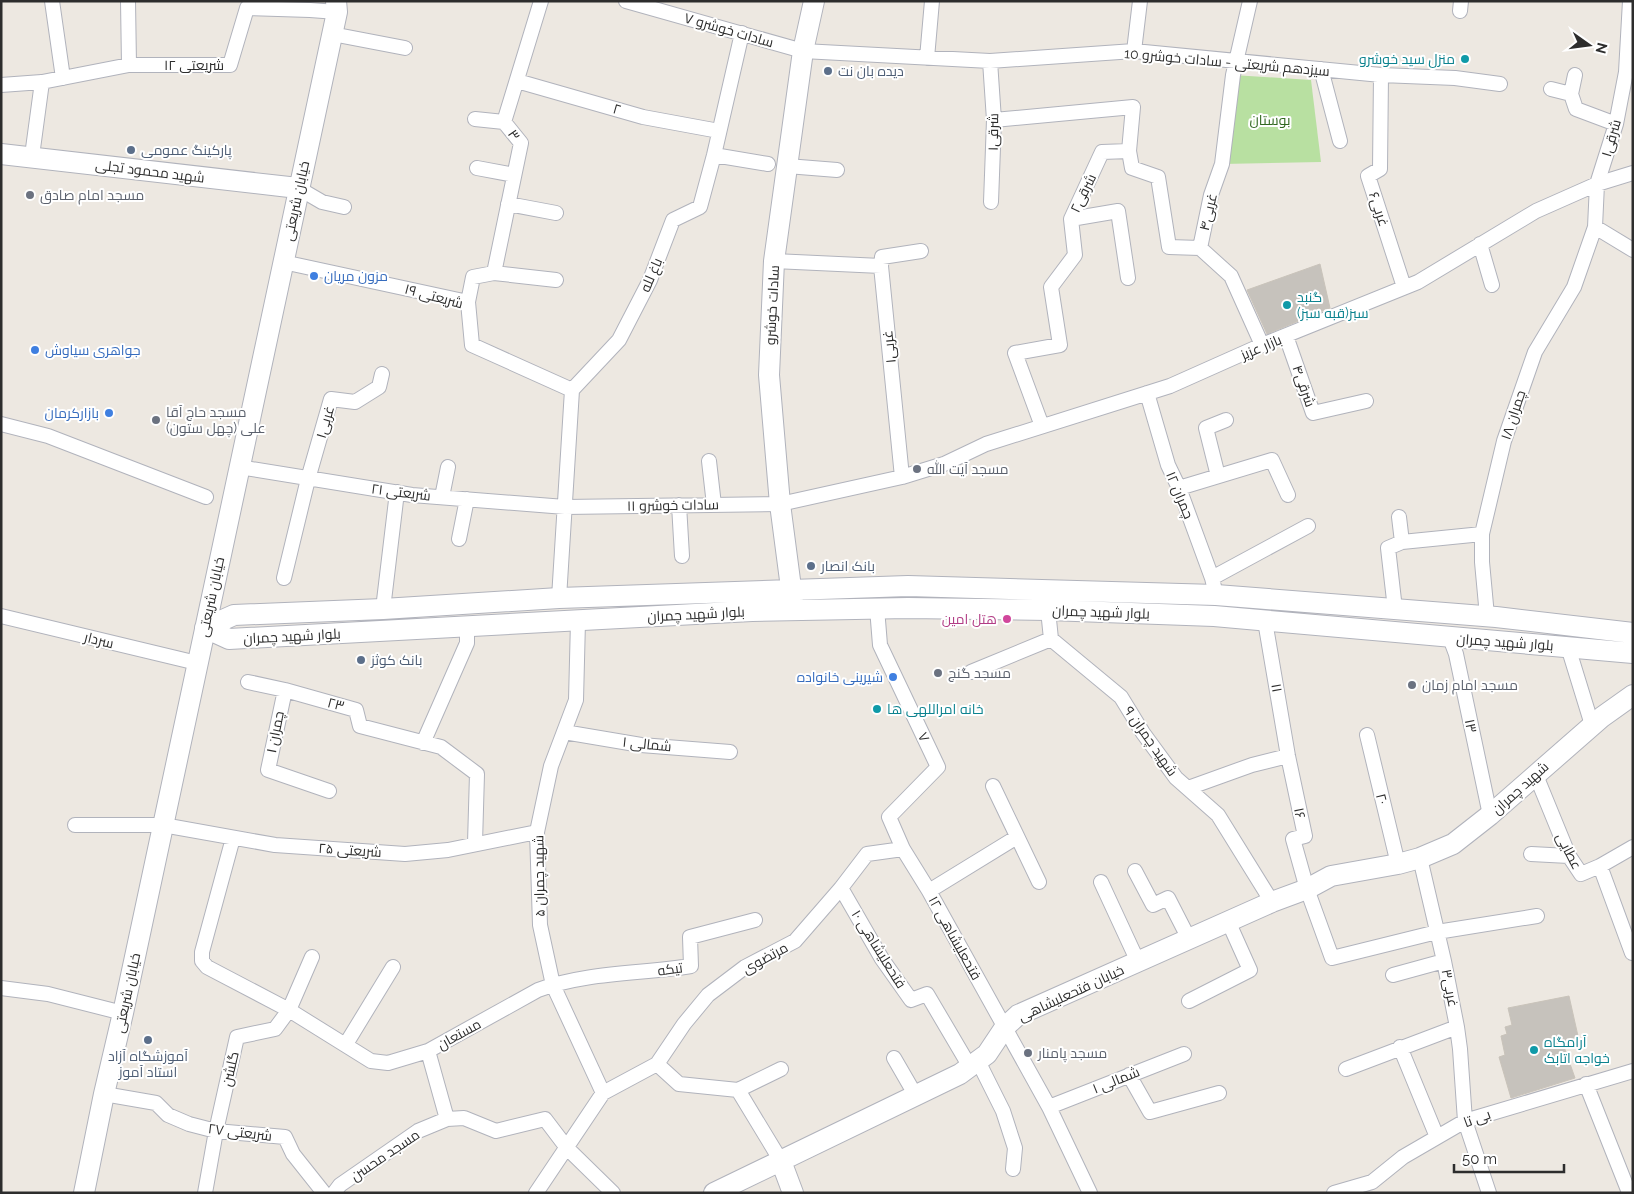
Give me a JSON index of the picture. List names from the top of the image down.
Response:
{
  "streets": {
    "main road": [
      "شهید محمود تجلی",
      "خیابان شریعتی",
      "سادات خوشرو",
      "بلوار شهید چمران",
      "شهید چمران",
      "خیابان فتحعلیشاهی"
    ],
    "street": [
      "سادات خوشرو ۷",
      "سیزدهم شریعتی - سادات خوشرو 10",
      "شریعتی ۱۲",
      "۲",
      "شرقی۱",
      "۳",
      "شرقی۲",
      "غربی۶",
      "غربی۴",
      "باغ لله",
      "شریعتی ۱۹",
      "غربی۱",
      "بازار عزیز",
      "شرقی۴",
      "چمران ۱۸",
      "شریعتی ۲۱",
      "چمران ۱۲",
      "سادات خوشرو ۱۱",
      "سردار",
      "۱۱",
      "۲۳",
      "۱۳",
      "چمران ۱",
      "۷",
      "شهید چمران ۹",
      "شمالی ۱",
      "۲۰",
      "۱۶",
      "شریعتی ۲۵",
      "عطایی",
      "شهید چمران ۵",
      "فتحعلیشاهی ۱۲",
      "فتحعلیشاهی ۱۰",
      "مرتضوی",
      "تیکه",
      "غربی۳",
      "مستعان",
      "گلشن",
      "۱ شمالی",
      "بی تا",
      "شریعتی ۲۷",
      "مسجد محسن"
    ]
  },
  "crossings": [
    ["سادات خوشرو ۷", "سیزدهم شریعتی - سادات خوشرو 10"],
    ["سادات خوشرو ۷", "سادات خوشرو"],
    ["سیزدهم شریعتی - سادات خوشرو 10", "شرقی۱"],
    ["سیزدهم شریعتی - سادات خوشرو 10", "غربی۶"],
    ["سیزدهم شریعتی - سادات خوشرو 10", "غربی۴"],
    ["سیزدهم شریعتی - سادات خوشرو 10", "سادات خوشرو"],
    ["شریعتی ۱۲", "خیابان شریعتی"],
    ["۲", "۳"],
    ["شرقی۱", "بازار عزیز"],
    ["شرقی۱", "چمران ۱۸"],
    ["شهید محمود تجلی", "خیابان شریعتی"],
    ["شرقی۲", "بازار عزیز"],
    ["خیابان شریعتی", "شریعتی ۱۹"],
    ["خیابان شریعتی", "شریعتی ۲۱"],
    ["خیابان شریعتی", "بلوار شهید چمران"],
    ["خیابان شریعتی", "سردار"],
    ["خیابان شریعتی", "شریعتی ۲۵"],
    ["خیابان شریعتی", "شریعتی ۲۷"],
    ["غربی۶", "بازار عزیز"],
    ["غربی۴", "بازار عزیز"],
    ["باغ لله", "شریعتی ۱۹"],
    ["سادات خوشرو", "سادات خوشرو ۱۱"],
    ["سادات خوشرو", "بلوار شهید چمران"],
    ["غربی۱", "بازار عزیز"],
    ["غربی۱", "شریعتی ۲۱"],
    ["غربی۱", "سادات خوشرو ۱۱"],
    ["بازار عزیز", "شرقی۴"],
    ["بازار عزیز", "چمران ۱۲"],
    ["بازار عزیز", "سادات خوشرو ۱۱"],
    ["چمران ۱۸", "بلوار شهید چمران"],
    ["شریعتی ۲۱", "سادات خوشرو ۱۱"],
    ["چمران ۱۲", "بلوار شهید چمران"],
    ["بلوار شهید چمران", "۱۱"],
    ["بلوار شهید چمران", "۱۳"],
    ["بلوار شهید چمران", "۷"],
    ["بلوار شهید چمران", "شهید چمران ۵"],
    ["۱۱", "۱۶"],
    ["۲۳", "چمران ۱"],
    ["۲۳", "شریعتی ۲۵"],
    ["۱۳", "شهید چمران"],
    ["۷", "فتحعلیشاهی ۱۲"],
    ["۷", "مرتضوی"],
    ["شهید چمران ۹", "خیابان فتحعلیشاهی"],
    ["شمالی ۱", "شهید چمران ۵"],
    ["شهید چمران", "۲۰"],
    ["شهید چمران", "عطایی"],
    ["شهید چمران", "غربی۳"],
    ["شهید چمران", "خیابان فتحعلیشاهی"],
    ["۲۰", "خیابان فتحعلیشاهی"],
    ["۱۶", "خیابان فتحعلیشاهی"],
    ["شریعتی ۲۵", "شهید چمران ۵"],
    ["شهید چمران ۵", "تیکه"],
    ["شهید چمران ۵", "مستعان"],
    ["فتحعلیشاهی ۱۲", "مرتضوی"],
    ["فتحعلیشاهی ۱۲", "خیابان فتحعلیشاهی"],
    ["فتحعلیشاهی ۱۲", "۱ شمالی"],
    ["فتحعلیشاهی ۱۰", "مرتضوی"],
    ["فتحعلیشاهی ۱۰", "خیابان فتحعلیشاهی"],
    ["تیکه", "مستعان"],
    ["غربی۳", "بی تا"],
    ["مستعان", "مسجد محسن"],
    ["گلشن", "شریعتی ۲۷"]
  ],
  "parks": ["بوستان"],
  "places": [
    "منزل سید خوشرو",
    "دیده بان نت",
    "پارکینگ عمومی",
    "مسجد امام صادق",
    "مزون مریان",
    "گنبد سبز(قبه سبز)",
    "جواهری سیاوش",
    "بازارکرمان",
    "مسجد حاج آقا علی (چهل ستون)",
    "مسجد آیت الله",
    "بانک انصار",
    "هتل امین",
    "بانک کوثز",
    "مسجد گنج",
    "شیرینی خانواده",
    "مسجد امام زمان",
    "خانه امراللهی ها",
    "آموزشگاه آزاد استاد آموز",
    "آرامگاه خواجه اتابک",
    "مسجد پامنار"
  ],
  "scale_bar": "50 m",
  "north": "right"
}
